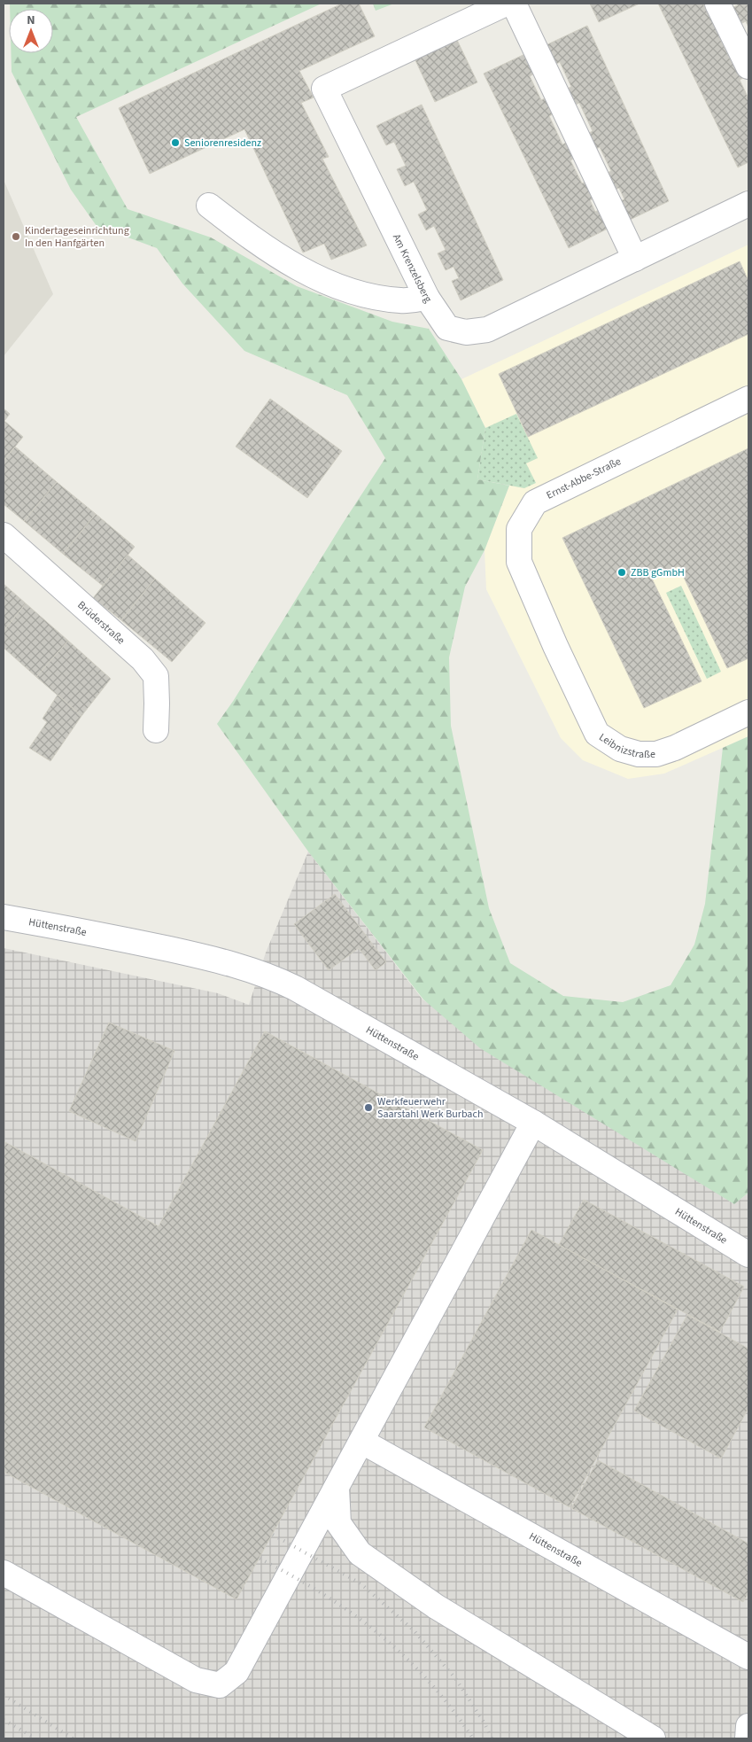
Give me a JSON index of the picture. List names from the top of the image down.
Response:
{
  "streets": {
    "street": [
      "Am Krenzelsberg",
      "Ernst-Abbe-Straße",
      "Brüderstraße",
      "Leibnizstraße",
      "Hüttenstraße"
    ]
  },
  "crossings": [
    ["Ernst-Abbe-Straße", "Leibnizstraße"]
  ],
  "places": [
    "Seniorenresidenz",
    "Kindertageseinrichtung In den Hanfgärten",
    "ZBB gGmbH",
    "Werkfeuerwehr Saarstahl Werk Burbach"
  ],
  "north": "top"
}
